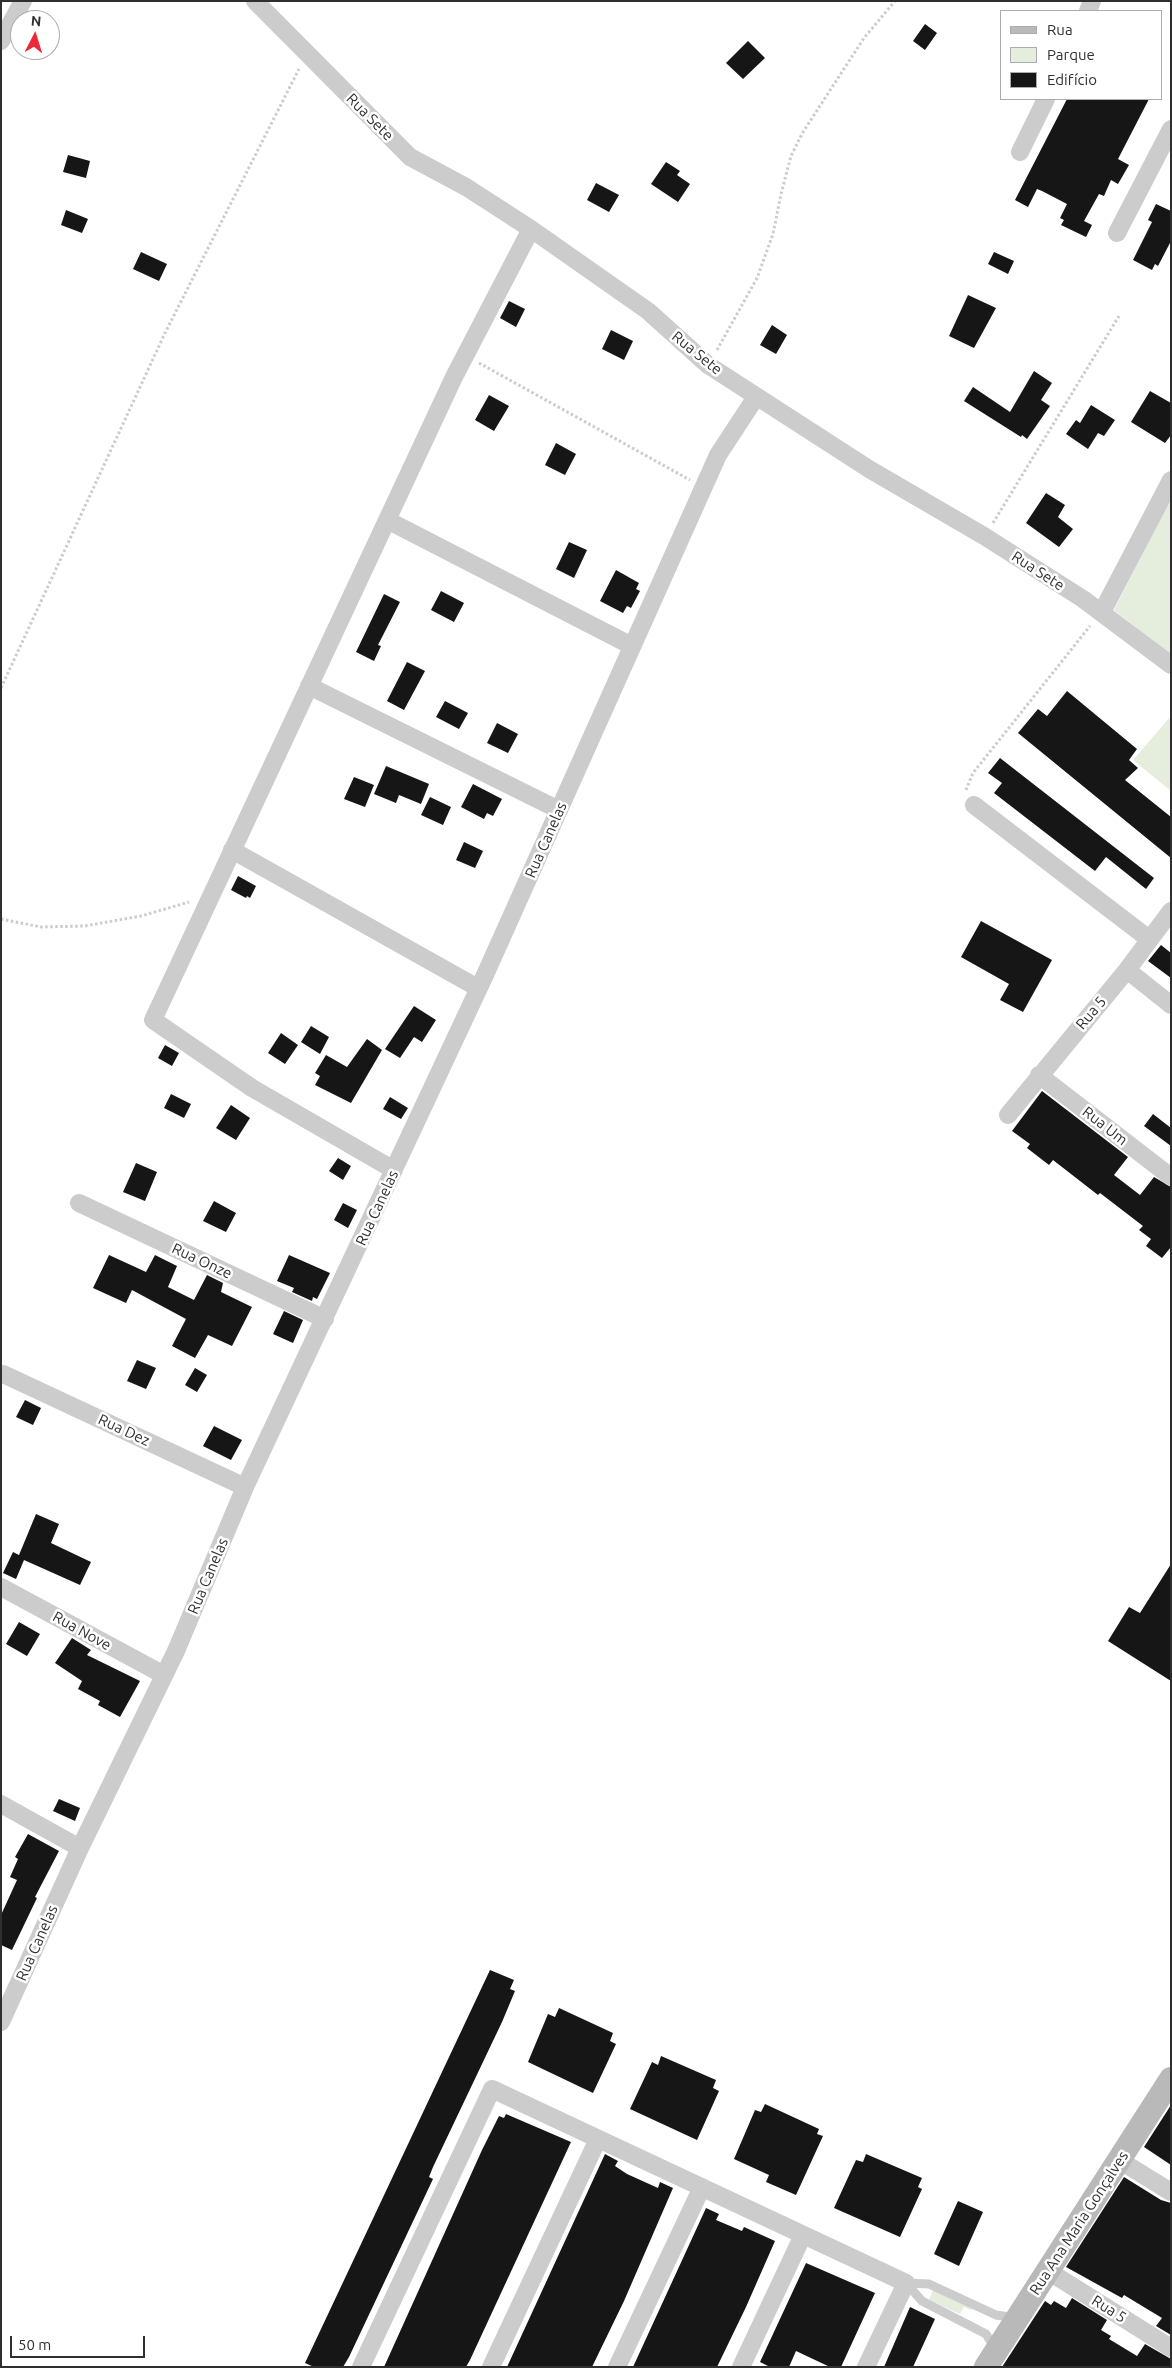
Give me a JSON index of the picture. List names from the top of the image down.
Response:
{
  "streets": {
    "street": [
      "Rua Sete",
      "Rua Canelas",
      "Rua 5",
      "Rua Um",
      "Rua Onze",
      "Rua Dez",
      "Rua Nove",
      "Rua Ana Maria Gonçalves"
    ]
  },
  "crossings": [
    ["Rua Sete", "Rua Canelas"],
    ["Rua Canelas", "Rua Onze"],
    ["Rua Canelas", "Rua Dez"],
    ["Rua Canelas", "Rua Nove"],
    ["Rua 5", "Rua Um"],
    ["Rua 5", "Rua Ana Maria Gonçalves"]
  ],
  "legend": ["Rua", "Parque", "Edifício"],
  "scale_bar": "50 m",
  "north": "top"
}
